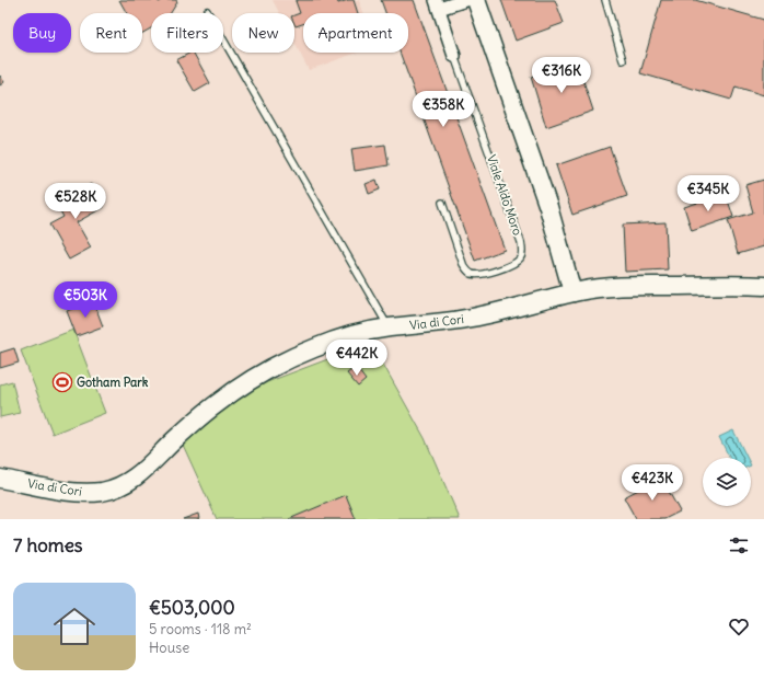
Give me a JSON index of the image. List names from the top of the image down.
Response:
{
  "streets": {
    "main road": ["Via di Cori"],
    "street": ["Viale Aldo Moro"]
  },
  "places": {
    "sports": ["Gotham Park"]
  },
  "page": {
    "chip": [
      "Buy",
      "Rent",
      "Filters",
      "New",
      "Apartment"
    ],
    "price": [
      "€316K",
      "€358K",
      "€345K",
      "€528K",
      "€503K",
      "€442K",
      "€423K"
    ],
    "heading": "7 homes",
    "list": [
      {
        "name": "€503,000",
        "note": "5 rooms · 118 m² · House"
      }
    ]
  }
}
